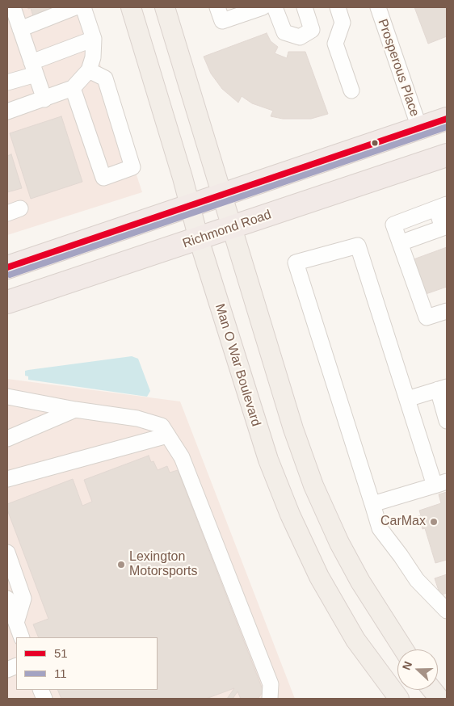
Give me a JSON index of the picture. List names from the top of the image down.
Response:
{
  "streets": {
    "highway": ["Richmond Road"],
    "main road": ["Man O War Boulevard"],
    "street": ["Prosperous Place"]
  },
  "crossings": [
    ["Richmond Road", "Man O War Boulevard"]
  ],
  "places": ["CarMax", "Lexington Motorsports"],
  "lines": ["transit line 51", "transit line 11"],
  "legend": ["51", "11"],
  "north": "left"
}
